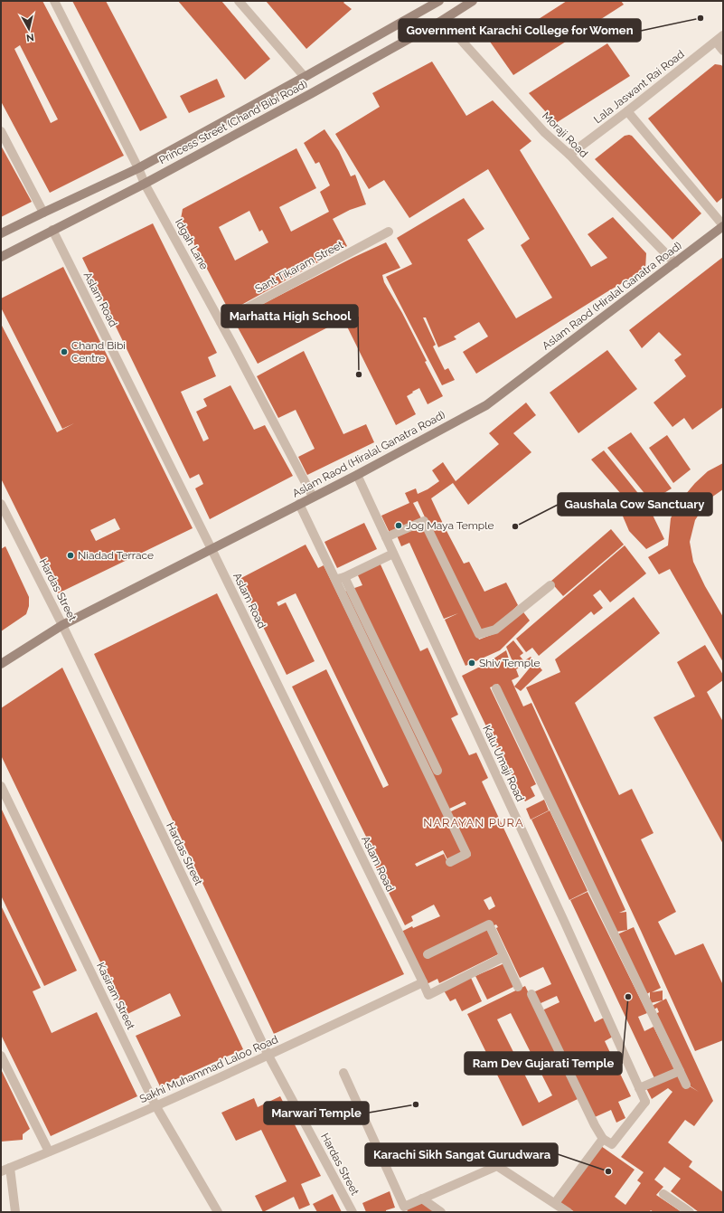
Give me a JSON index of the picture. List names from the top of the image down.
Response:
{
  "streets": {
    "street": [
      "Lala Jaswant Rai Road",
      "Princess Street (Chand Bibi Road)",
      "Moraji Road",
      "Idgah Lane",
      "Sant Tikaram Street",
      "Aslam Raod (Hiralal Ganatra Road)",
      "Aslam Road",
      "Hardas Street",
      "Kalu Umaji Road",
      "Kasiram Street",
      "Sakhi Muhammad Laloo Road"
    ]
  },
  "crossings": [
    ["Lala Jaswant Rai Road", "Moraji Road"],
    ["Princess Street (Chand Bibi Road)", "Moraji Road"],
    ["Princess Street (Chand Bibi Road)", "Idgah Lane"],
    ["Princess Street (Chand Bibi Road)", "Aslam Road"],
    ["Moraji Road", "Aslam Raod (Hiralal Ganatra Road)"],
    ["Idgah Lane", "Sant Tikaram Street"],
    ["Idgah Lane", "Aslam Raod (Hiralal Ganatra Road)"],
    ["Aslam Raod (Hiralal Ganatra Road)", "Aslam Road"],
    ["Aslam Raod (Hiralal Ganatra Road)", "Hardas Street"],
    ["Aslam Raod (Hiralal Ganatra Road)", "Kalu Umaji Road"],
    ["Aslam Road", "Sakhi Muhammad Laloo Road"],
    ["Hardas Street", "Sakhi Muhammad Laloo Road"],
    ["Kasiram Street", "Sakhi Muhammad Laloo Road"]
  ],
  "districts": ["NARAYAN PURA"],
  "places": [
    "Government Karachi College for Women",
    "Chand Bibi Centre",
    "Marhatta High School",
    "Jog Maya Temple",
    "Gaushala Cow Sanctuary",
    "Niadad Terrace",
    "Shiv Temple",
    "Ram Dev Gujarati Temple",
    "Marwari Temple",
    "Karachi Sikh Sangat Gurudwara"
  ],
  "north": "bottom"
}
